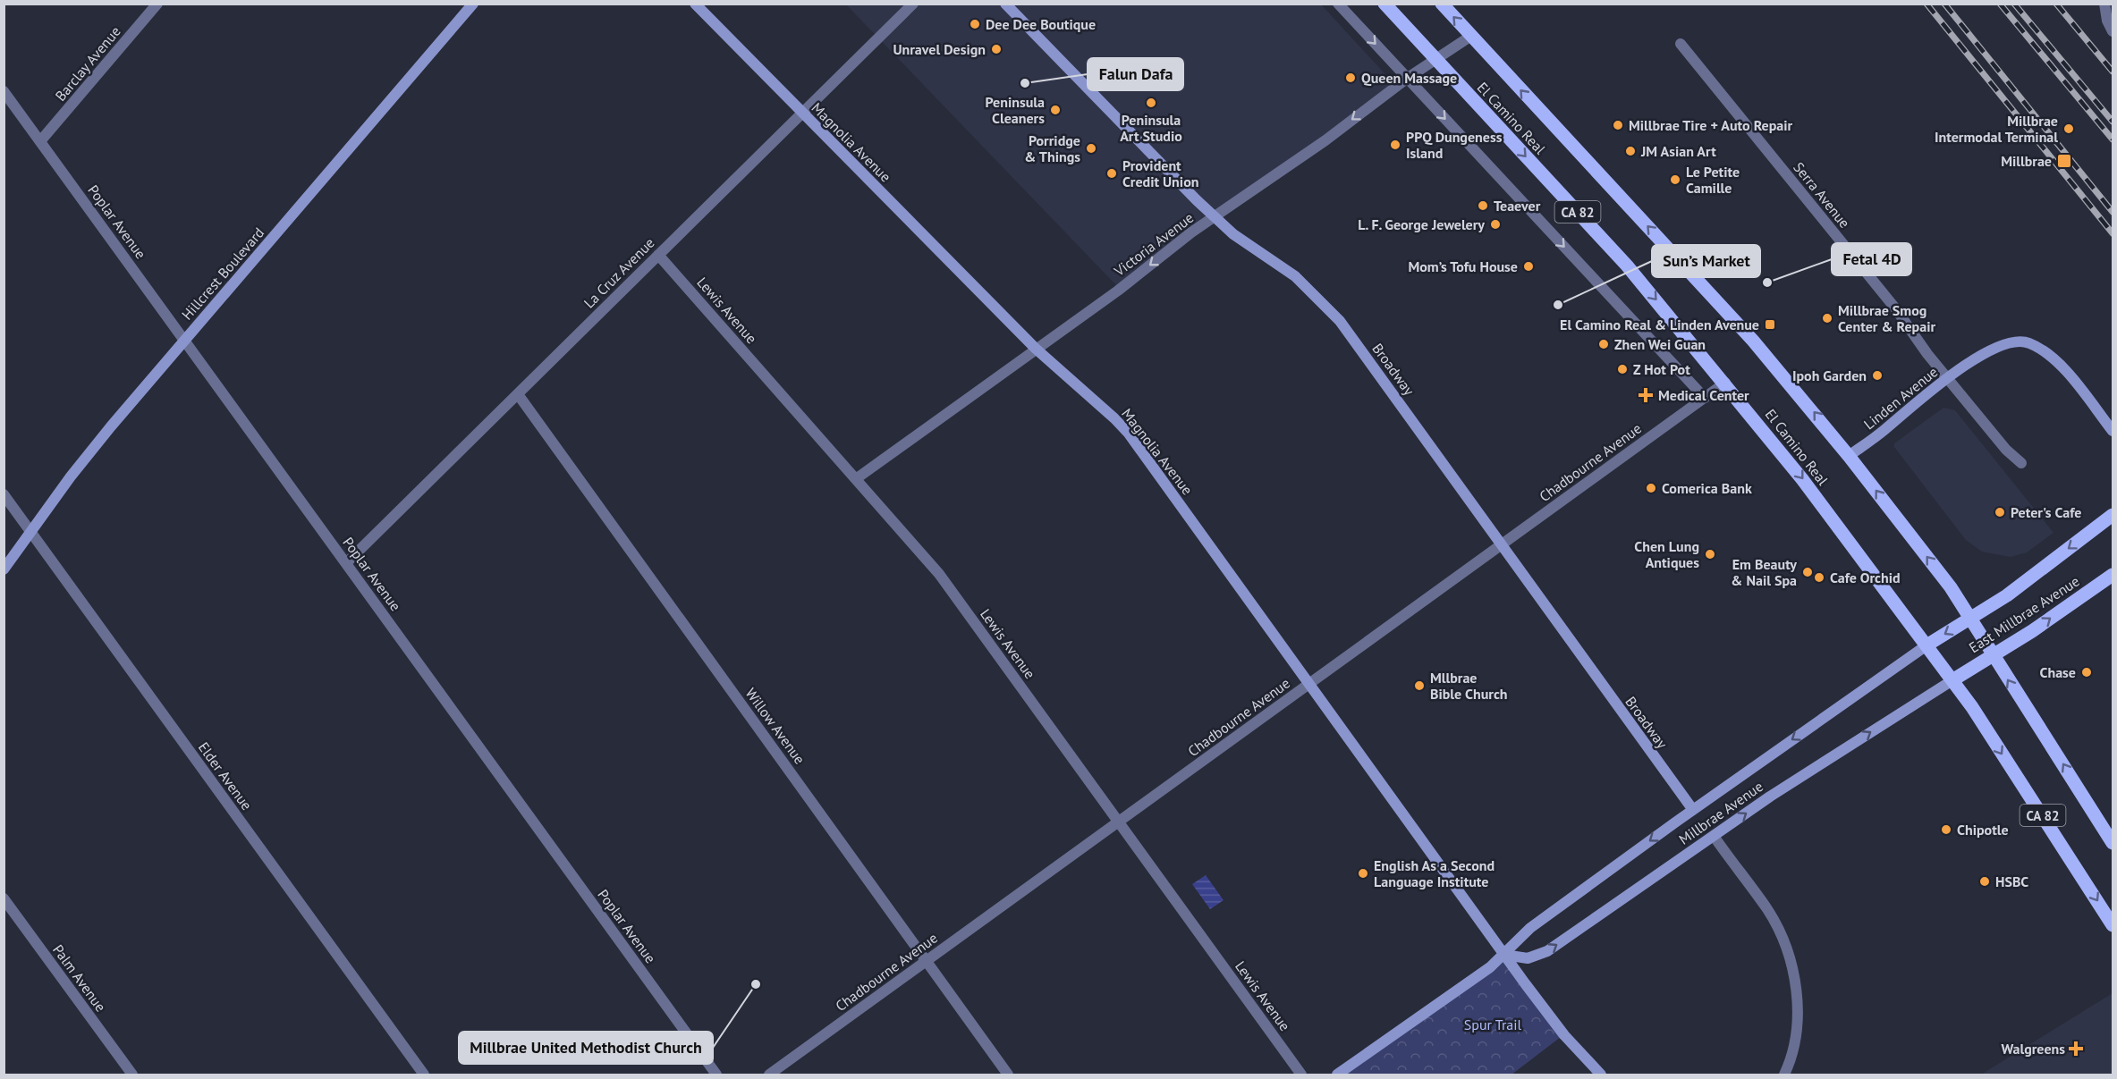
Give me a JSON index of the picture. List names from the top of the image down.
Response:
{
  "streets": {
    "main road": ["El Camino Real", "CA 82", "East Millbrae Avenue"],
    "street": [
      "Barclay Avenue",
      "Magnolia Avenue",
      "Serra Avenue",
      "Poplar Avenue",
      "Victoria Avenue",
      "La Cruz Avenue",
      "Hillcrest Boulevard",
      "Lewis Avenue",
      "Broadway",
      "Linden Avenue",
      "Chadbourne Avenue",
      "Willow Avenue",
      "Elder Avenue",
      "Millbrae Avenue",
      "Palm Avenue"
    ]
  },
  "crossings": [
    ["Barclay Avenue", "Poplar Avenue"],
    ["El Camino Real", "Victoria Avenue"],
    ["El Camino Real", "Linden Avenue"],
    ["El Camino Real", "Chadbourne Avenue"],
    ["El Camino Real", "East Millbrae Avenue"],
    ["El Camino Real", "Millbrae Avenue"],
    ["Magnolia Avenue", "Victoria Avenue"],
    ["Magnolia Avenue", "La Cruz Avenue"],
    ["Magnolia Avenue", "Chadbourne Avenue"],
    ["Magnolia Avenue", "Millbrae Avenue"],
    ["Serra Avenue", "Linden Avenue"],
    ["Poplar Avenue", "La Cruz Avenue"],
    ["Poplar Avenue", "Hillcrest Boulevard"],
    ["Victoria Avenue", "Lewis Avenue"],
    ["Victoria Avenue", "Broadway"],
    ["La Cruz Avenue", "Lewis Avenue"],
    ["La Cruz Avenue", "Willow Avenue"],
    ["Hillcrest Boulevard", "Elder Avenue"],
    ["Lewis Avenue", "Chadbourne Avenue"],
    ["Broadway", "Chadbourne Avenue"],
    ["Broadway", "Millbrae Avenue"],
    ["Chadbourne Avenue", "Willow Avenue"],
    ["East Millbrae Avenue", "Millbrae Avenue"]
  ],
  "one_way": ["Victoria Avenue"],
  "parks": ["Spur Trail"],
  "places": {
    "other": [
      "Dee Dee Boutique",
      "Unravel Design",
      "Queen Massage",
      "Falun Dafa",
      "Peninsula Art Studio",
      "Peninsula Cleaners",
      "Millbrae Tire + Auto Repair",
      "Millbrae Intermodal Terminal",
      "PPQ Dungeness Island",
      "Porridge & Things",
      "JM Asian Art",
      "Provident Credit Union",
      "Le Petite Camille",
      "Teaever",
      "L. F. George Jewelery",
      "Mom’s Tofu House",
      "Fetal 4D",
      "Sun’s Market",
      "Millbrae Smog Center & Repair",
      "Zhen Wei Guan",
      "Z Hot Pot",
      "Ipoh Garden",
      "Comerica Bank",
      "Peter's Cafe",
      "Chen Lung Antiques",
      "Em Beauty & Nail Spa",
      "Cafe Orchid",
      "Chase",
      "Mllbrae Bible Church",
      "Chipotle",
      "English As a Second Language Institute",
      "HSBC",
      "Millbrae United Methodist Church"
    ],
    "transit": ["Millbrae", "El Camino Real & Linden Avenue"],
    "health": ["Medical Center", "Walgreens"]
  }
}
